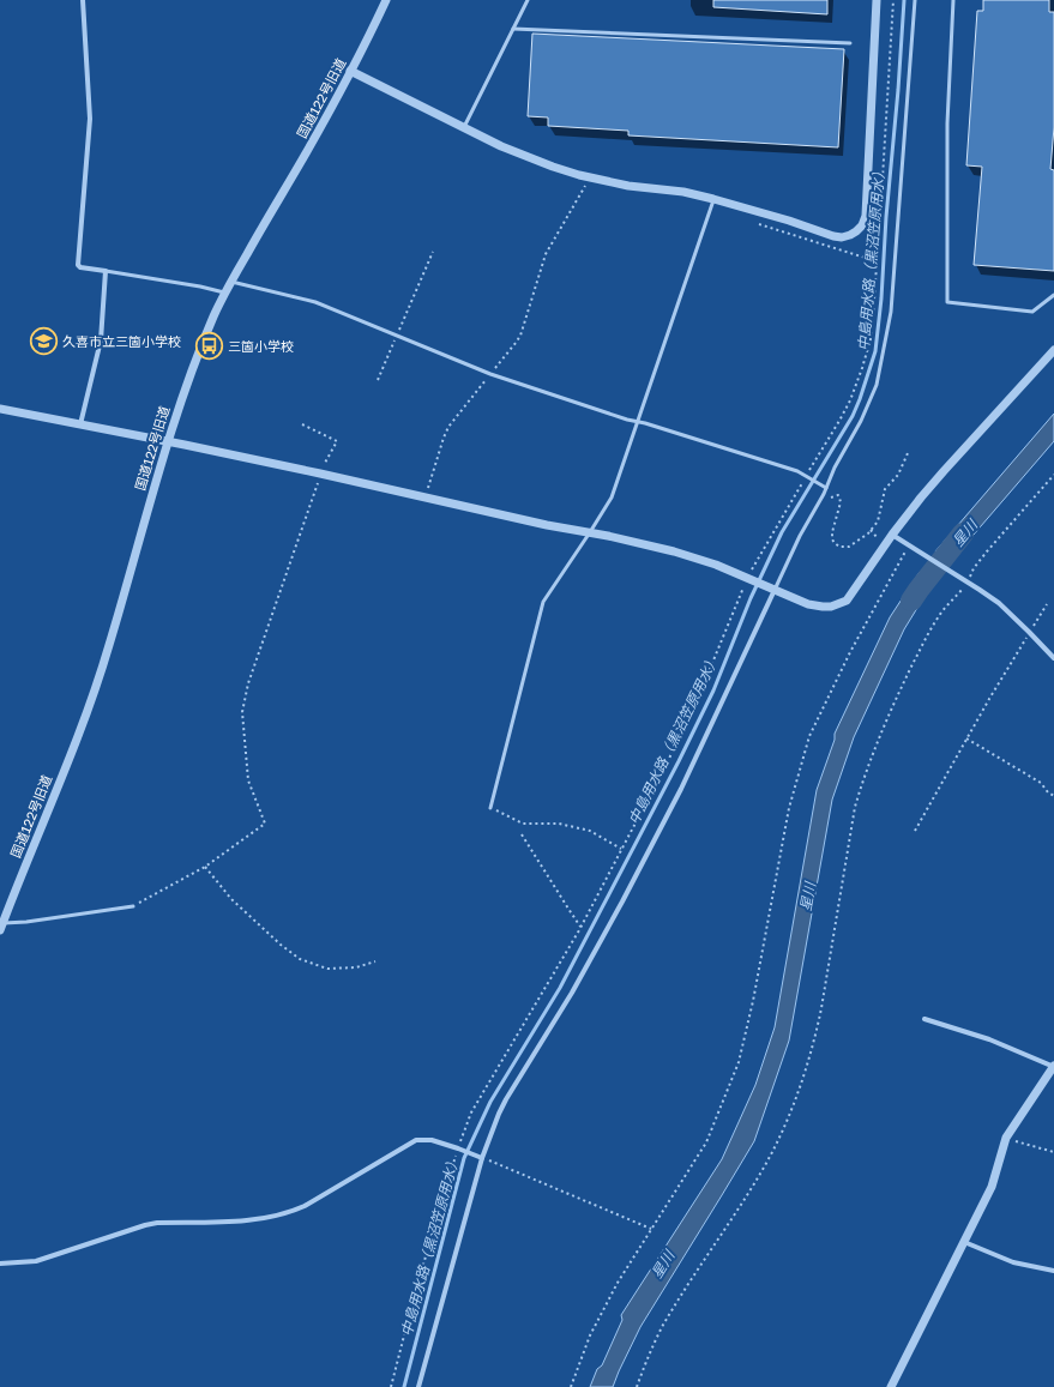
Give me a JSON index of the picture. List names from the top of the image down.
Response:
{
  "streets": {
    "street": ["国道122号旧道"]
  },
  "water": ["中島用水路（黒沼笠原用水）", "星川"],
  "places": {
    "school or university": ["久喜市立三箇小学校"],
    "bus stop": ["三箇小学校"]
  }
}
